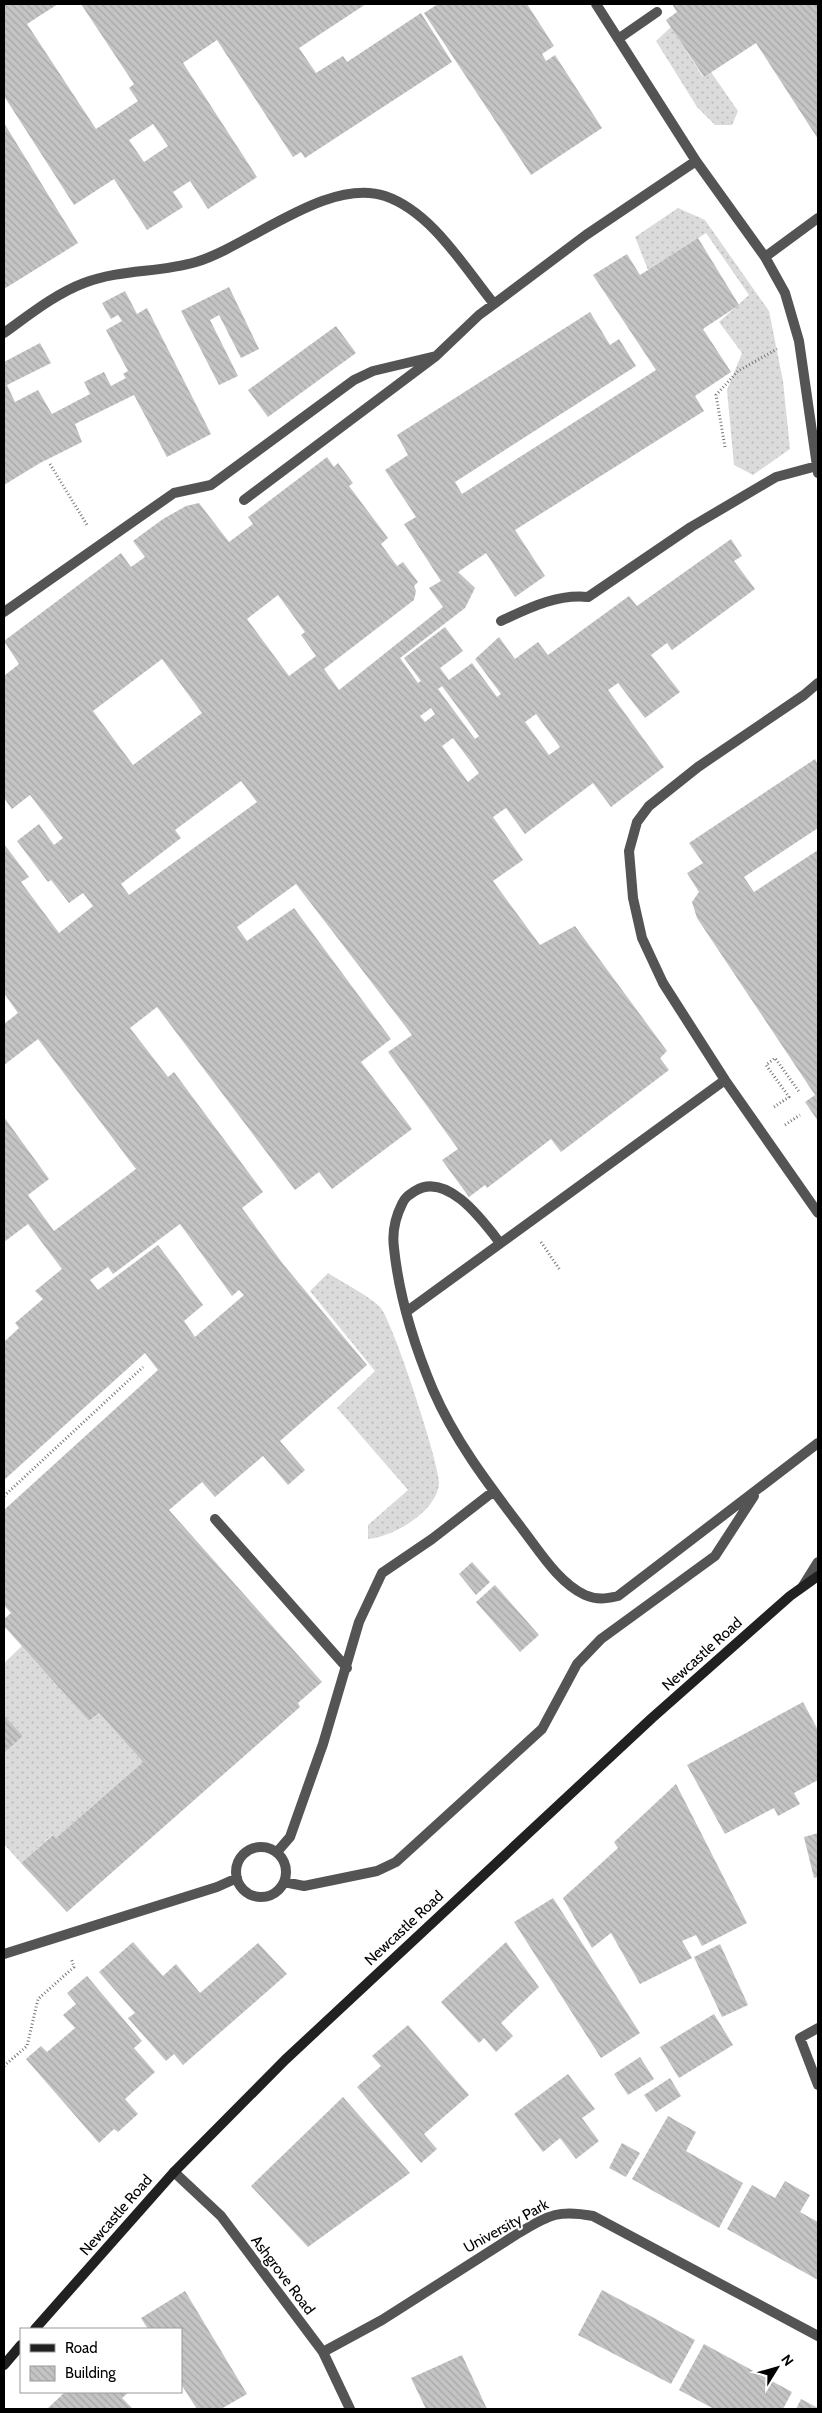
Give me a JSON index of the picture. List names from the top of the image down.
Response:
{
  "streets": {
    "main road": ["Newcastle Road"],
    "street": ["University Park", "Ashgrove Road"]
  },
  "crossings": [
    ["Newcastle Road", "Ashgrove Road"],
    ["University Park", "Ashgrove Road"]
  ],
  "legend": ["Road", "Building"],
  "north": "top right"
}
